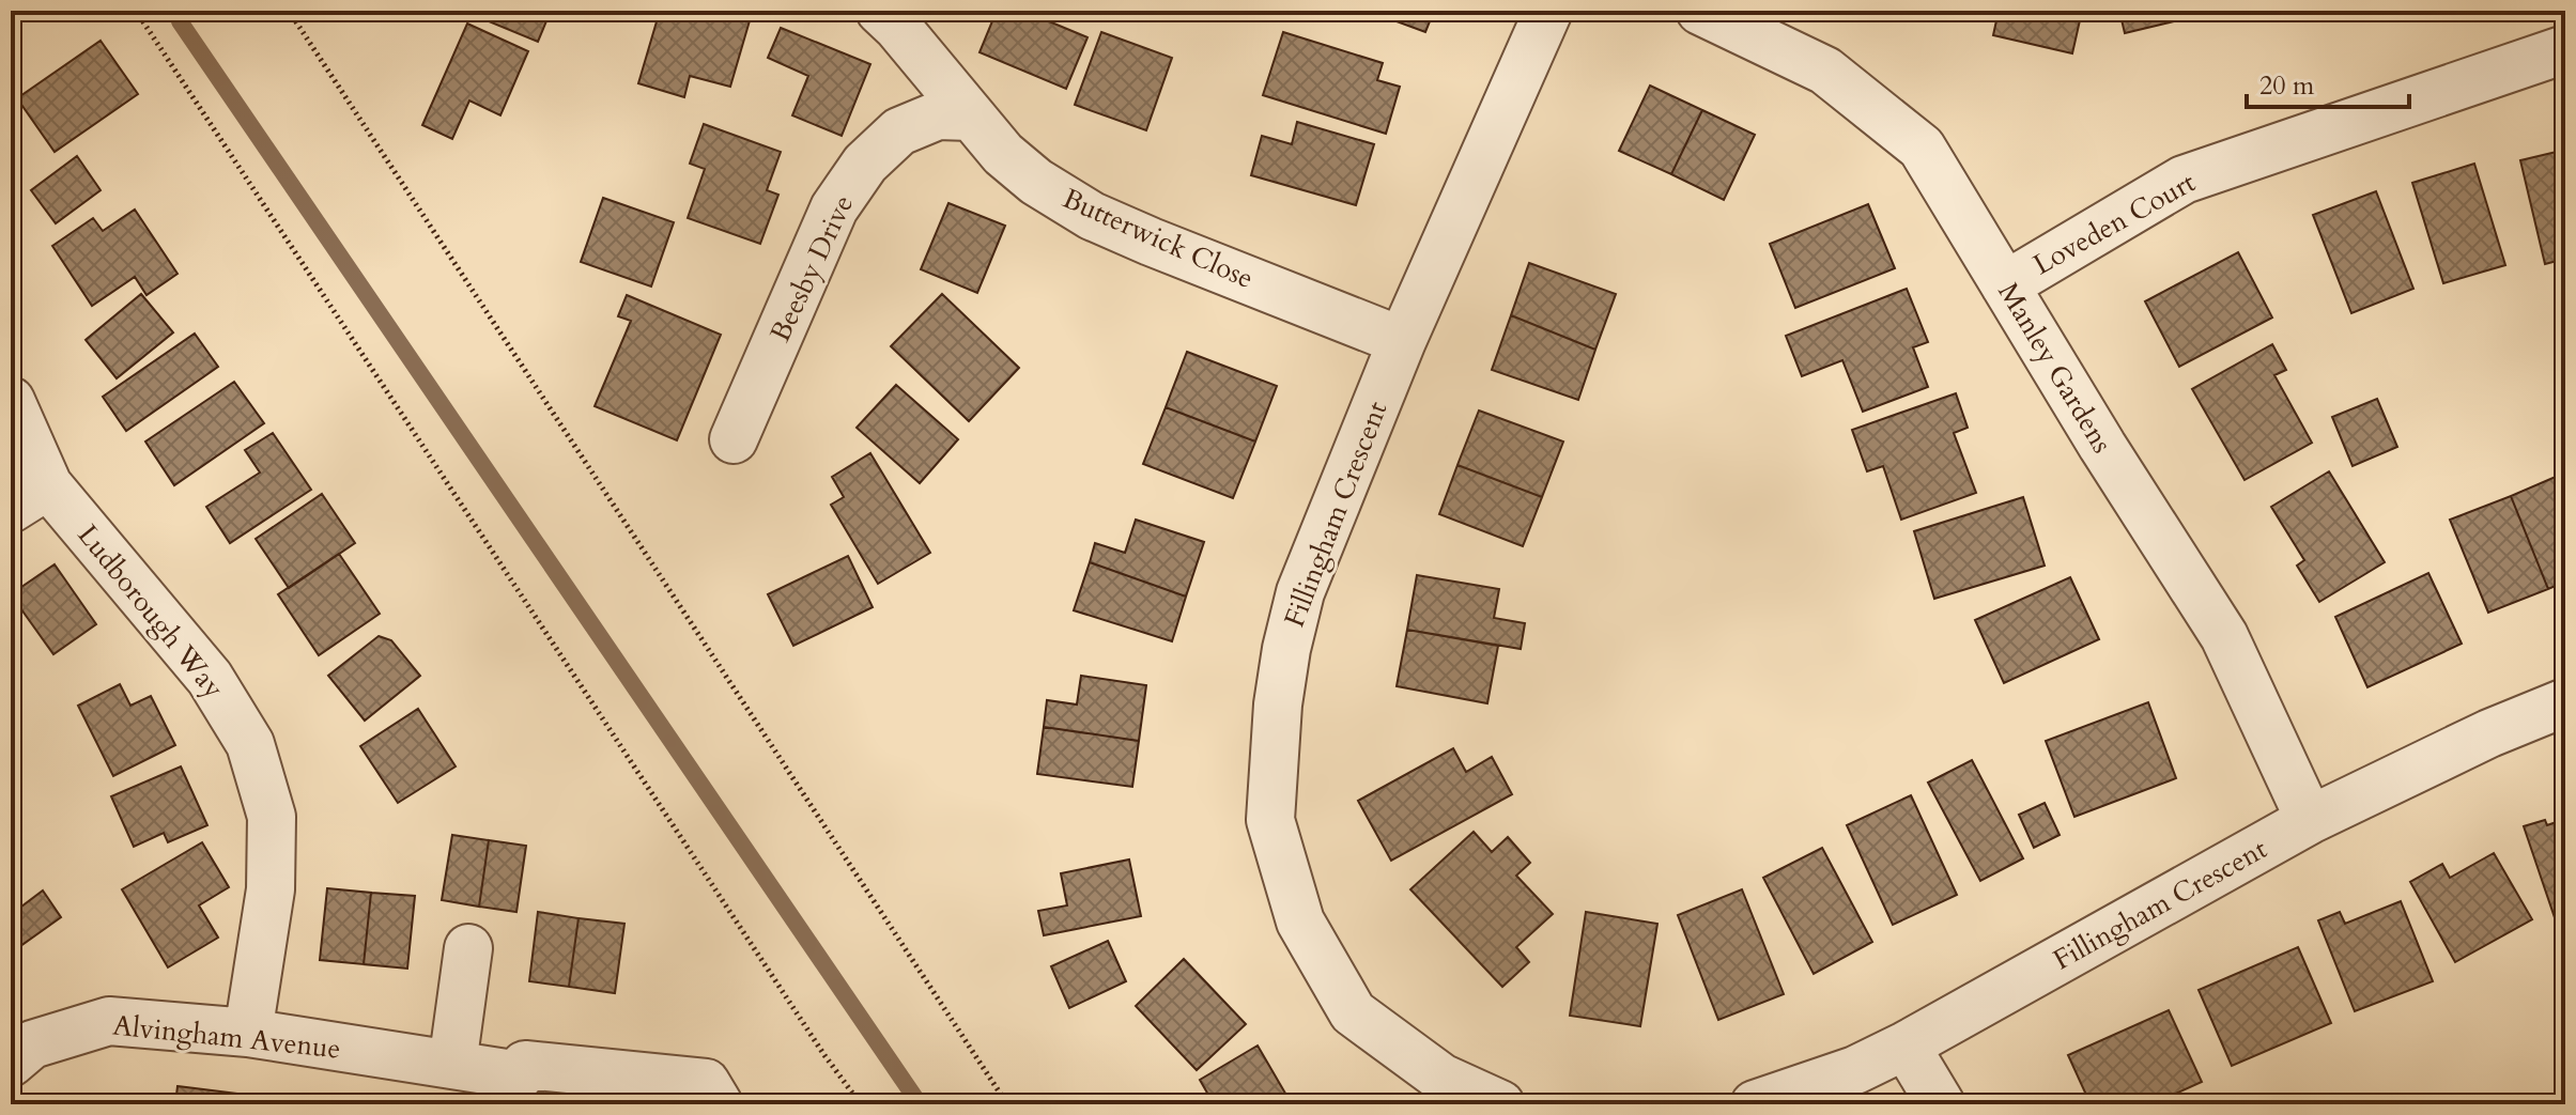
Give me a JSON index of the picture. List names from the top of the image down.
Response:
{
  "streets": {
    "street": [
      "Loveden Court",
      "Butterwick Close",
      "Beesby Drive",
      "Manley Gardens",
      "Fillingham Crescent",
      "Ludborough Way",
      "Alvingham Avenue"
    ]
  },
  "crossings": [
    ["Loveden Court", "Manley Gardens"],
    ["Butterwick Close", "Beesby Drive"],
    ["Butterwick Close", "Fillingham Crescent"],
    ["Manley Gardens", "Fillingham Crescent"],
    ["Ludborough Way", "Alvingham Avenue"]
  ],
  "scale_bar": "20 m"
}
